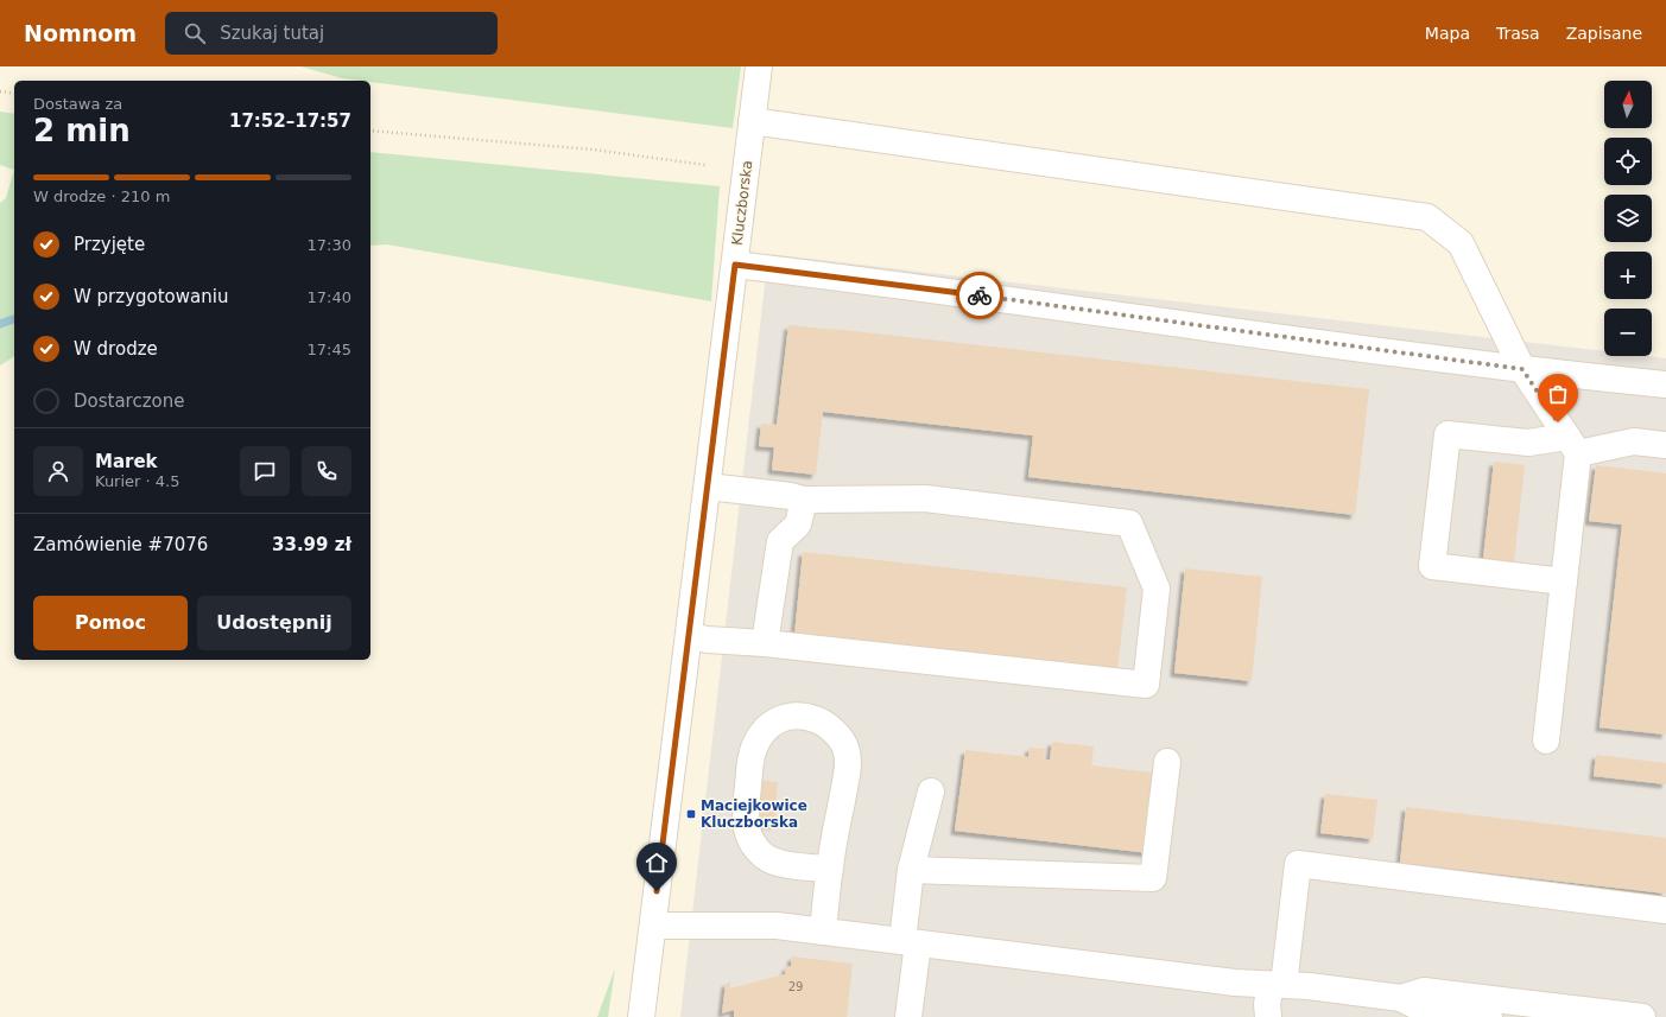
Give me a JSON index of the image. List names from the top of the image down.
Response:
{
  "streets": {
    "street": ["Kluczborska"]
  },
  "places": {
    "transit": ["Maciejkowice Kluczborska"]
  },
  "house_numbers": ["29"],
  "north": "top",
  "page": {
    "header": "Nomnom",
    "search": "Szukaj tutaj",
    "nav": ["Mapa", "Trasa", "Zapisane"],
    "map_buttons": ["+", "−"],
    "heading": ["2 min", "Dostawa za", "17:52–17:57"],
    "panel": [
      "Marek",
      "Kurier · 4.5",
      "Zamówienie #7076",
      "33.99 zł"
    ],
    "bar": "W drodze · 210 m",
    "list": [
      ["Przyjęte", "17:30"],
      ["W przygotowaniu", "17:40"],
      ["W drodze", "17:45"],
      "Dostarczone"
    ],
    "buttons": ["Pomoc", "Udostępnij"]
  }
}
